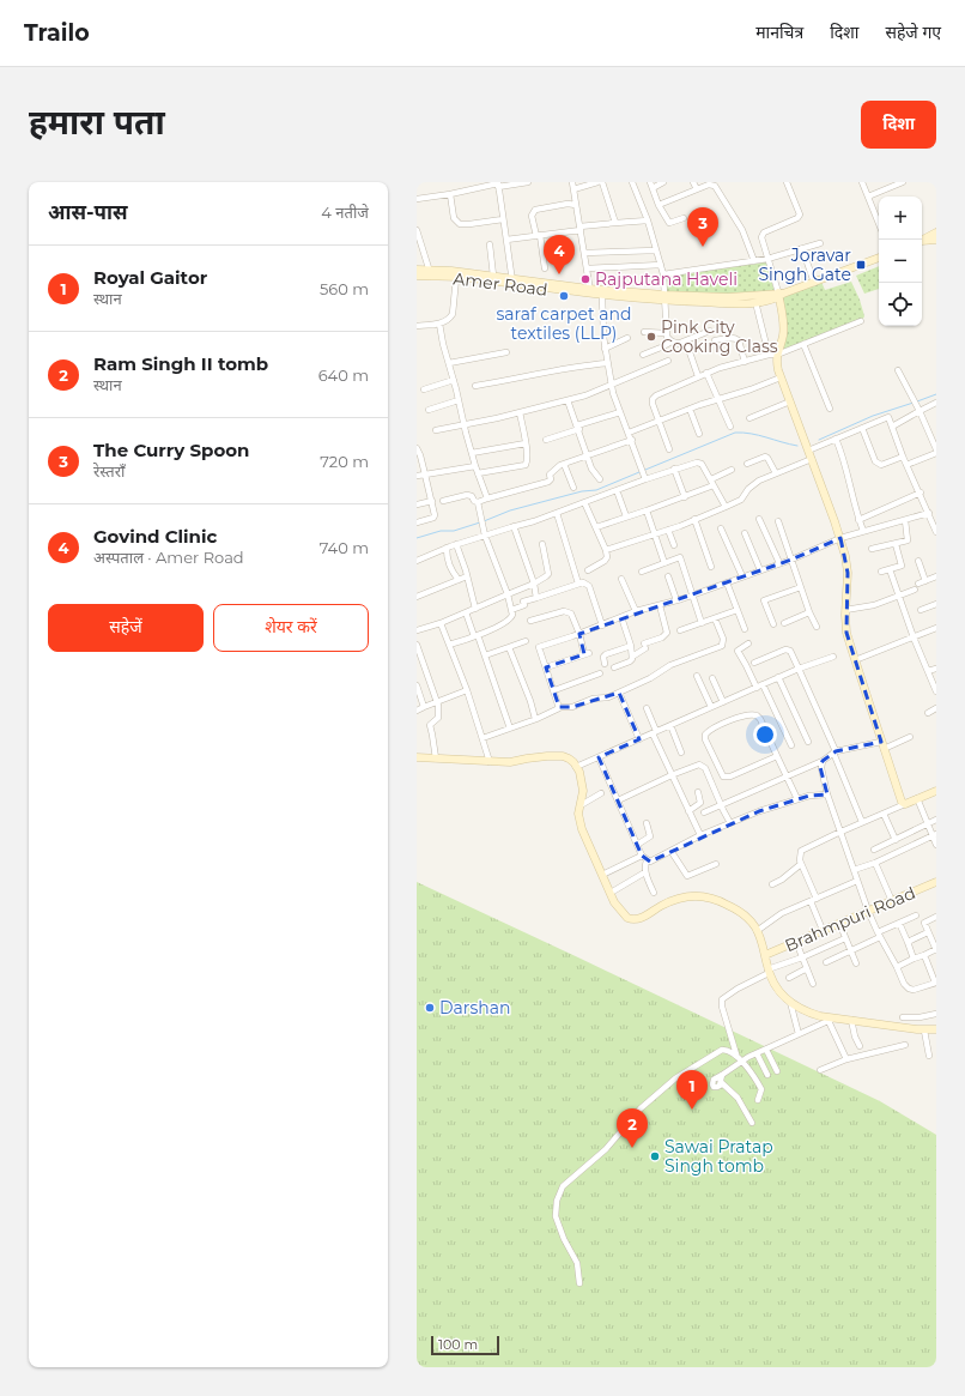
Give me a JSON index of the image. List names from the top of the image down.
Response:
{
  "streets": {
    "street": ["Amer Road", "Brahmpuri Road"]
  },
  "places": {
    "transit": ["Joravar Singh Gate"],
    "other": [
      "Rajputana Haveli",
      "saraf carpet and textiles (LLP)",
      "Pink City Cooking Class",
      "Darshan",
      "Sawai Pratap Singh tomb"
    ]
  },
  "scale_bar": "100 m",
  "page": {
    "header": "Trailo",
    "nav": ["मानचित्र", "दिशा", "सहेजे गए"],
    "buttons": [
      "दिशा",
      ["सहेजें", "शेयर करें"]
    ],
    "title": "हमारा पता",
    "heading": ["आस-पास", "4 नतीजे"],
    "map_buttons": ["+", "−"],
    "pins": [
      "3",
      "4",
      "1",
      "2"
    ],
    "list": [
      {
        "mark": "1",
        "name": "Royal Gaitor",
        "note": "स्थान",
        "value": "560 m"
      },
      {
        "mark": "2",
        "name": "Ram Singh II tomb",
        "note": "स्थान",
        "value": "640 m"
      },
      {
        "mark": "3",
        "name": "The Curry Spoon",
        "note": "रेस्तराँ",
        "value": "720 m"
      },
      {
        "mark": "4",
        "name": "Govind Clinic",
        "note": "अस्पताल · Amer Road",
        "value": "740 m"
      }
    ],
    "scale": "100 m"
  }
}
